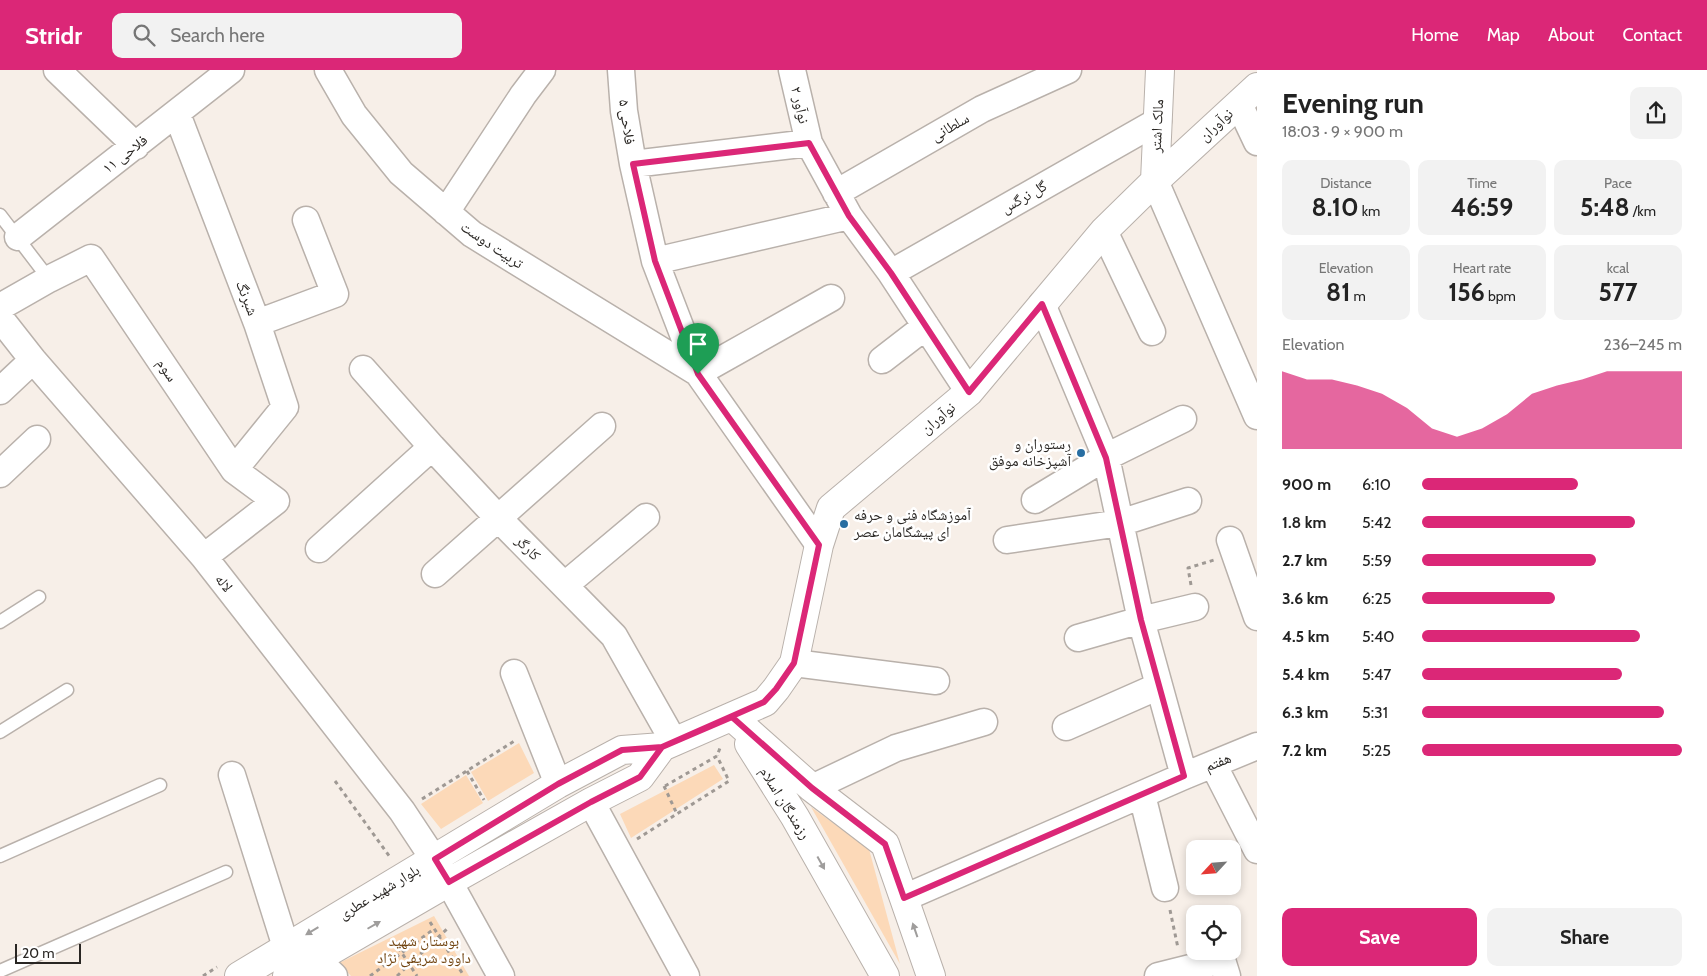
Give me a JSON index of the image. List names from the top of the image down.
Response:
{
  "streets": {
    "street": [
      "نوآور ۲",
      "فلاحی ۵",
      "نوآوران",
      "مالک اشتر",
      "سلطانی",
      "فلاحی ۱۱",
      "گل نرگس",
      "تربیت دوست",
      "شبرنگ",
      "سوم",
      "کارگر",
      "لاله",
      "هفتم",
      "رزمندگان اسلام",
      "بلوار شهید عطری"
    ]
  },
  "crossings": [
    ["نوآور ۲", "نوآوران"],
    ["نوآور ۲", "سلطانی"],
    ["نوآور ۲", "گل نرگس"],
    ["فلاحی ۵", "نوآوران"],
    ["فلاحی ۵", "تربیت دوست"],
    ["نوآوران", "مالک اشتر"],
    ["نوآوران", "کارگر"],
    ["نوآوران", "رزمندگان اسلام"],
    ["نوآوران", "بلوار شهید عطری"],
    ["مالک اشتر", "گل نرگس"],
    ["فلاحی ۱۱", "شبرنگ"],
    ["شبرنگ", "سوم"],
    ["سوم", "لاله"],
    ["کارگر", "بلوار شهید عطری"],
    ["لاله", "بلوار شهید عطری"],
    ["هفتم", "رزمندگان اسلام"]
  ],
  "parks": ["بوستان شهید داوود شریفی نژاد"],
  "places": ["رستوران و آشپزخانه موفق", "آموزشگاه فنی و حرفه ای پیشگامان عصر"],
  "scale_bar": "20 m",
  "north": "bottom left",
  "page": {
    "header": "Stridr",
    "search": "Search here",
    "nav": [
      "Home",
      "Map",
      "About",
      "Contact"
    ],
    "heading": ["Evening run", "18:03 · 9 × 900 m"],
    "stats": [
      ["Distance", "8.10 km"],
      ["Time", "46:59"],
      ["Pace", "5:48 /km"],
      ["Elevation", "81 m"],
      ["Heart rate", "156 bpm"],
      ["kcal", "577"]
    ],
    "chart": ["Elevation", "236–245 m"],
    "list": [
      {
        "name": "900 m",
        "note": "6:10"
      },
      {
        "name": "1.8 km",
        "note": "5:42"
      },
      {
        "name": "2.7 km",
        "note": "5:59"
      },
      {
        "name": "3.6 km",
        "note": "6:25"
      },
      {
        "name": "4.5 km",
        "note": "5:40"
      },
      {
        "name": "5.4 km",
        "note": "5:47"
      },
      {
        "name": "6.3 km",
        "note": "5:31"
      },
      {
        "name": "7.2 km",
        "note": "5:25"
      }
    ],
    "buttons": ["Save", "Share"],
    "scale": "20 m"
  }
}
